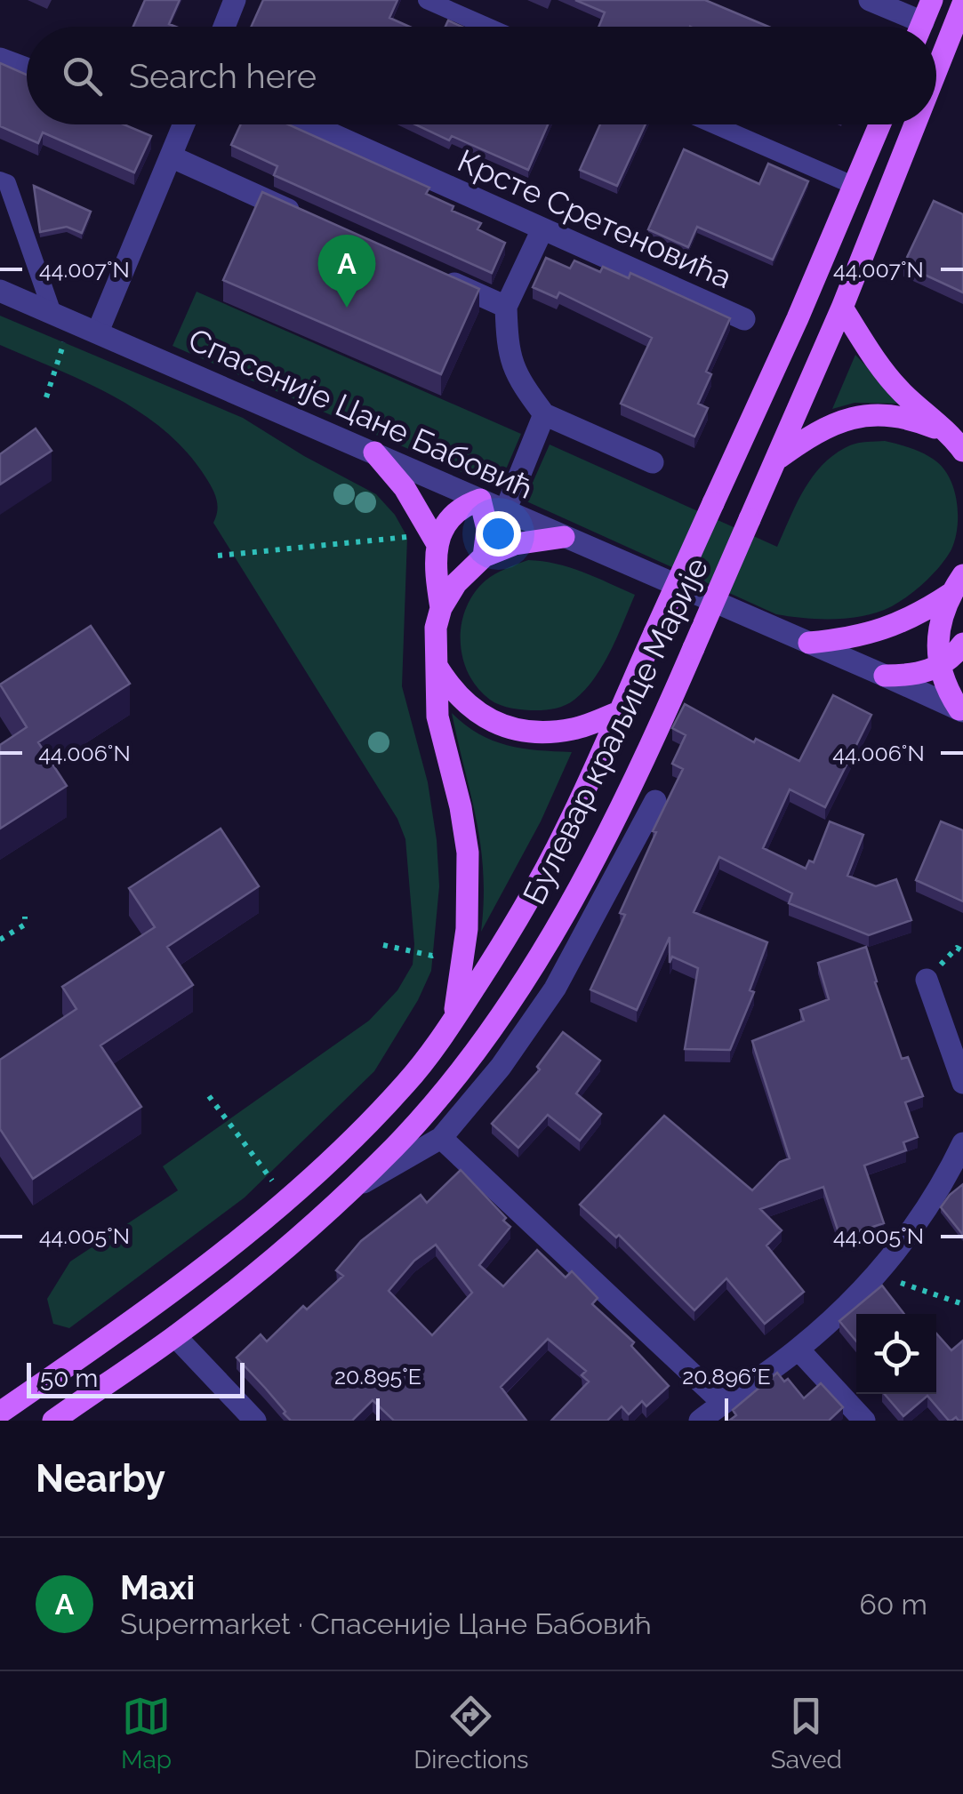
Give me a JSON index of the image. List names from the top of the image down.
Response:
{
  "streets": {
    "main road": ["Булевар краљице Марије"],
    "street": ["Крсте Сретеновића", "Спасеније Цане Бабовић"]
  },
  "scale_bar": "50 m",
  "page": {
    "search": "Search here",
    "pins": "A",
    "scale": "50 m",
    "heading": "Nearby",
    "list": [
      {
        "mark": "A",
        "name": "Maxi",
        "note": "Supermarket · Спасеније Цане Бабовић",
        "value": "60 m"
      }
    ],
    "nav": ["Map", "Directions", "Saved"]
  },
  "coordinates": [
    "44.007°N",
    "44.006°N",
    "44.005°N",
    "20.895°E",
    "20.896°E"
  ]
}
